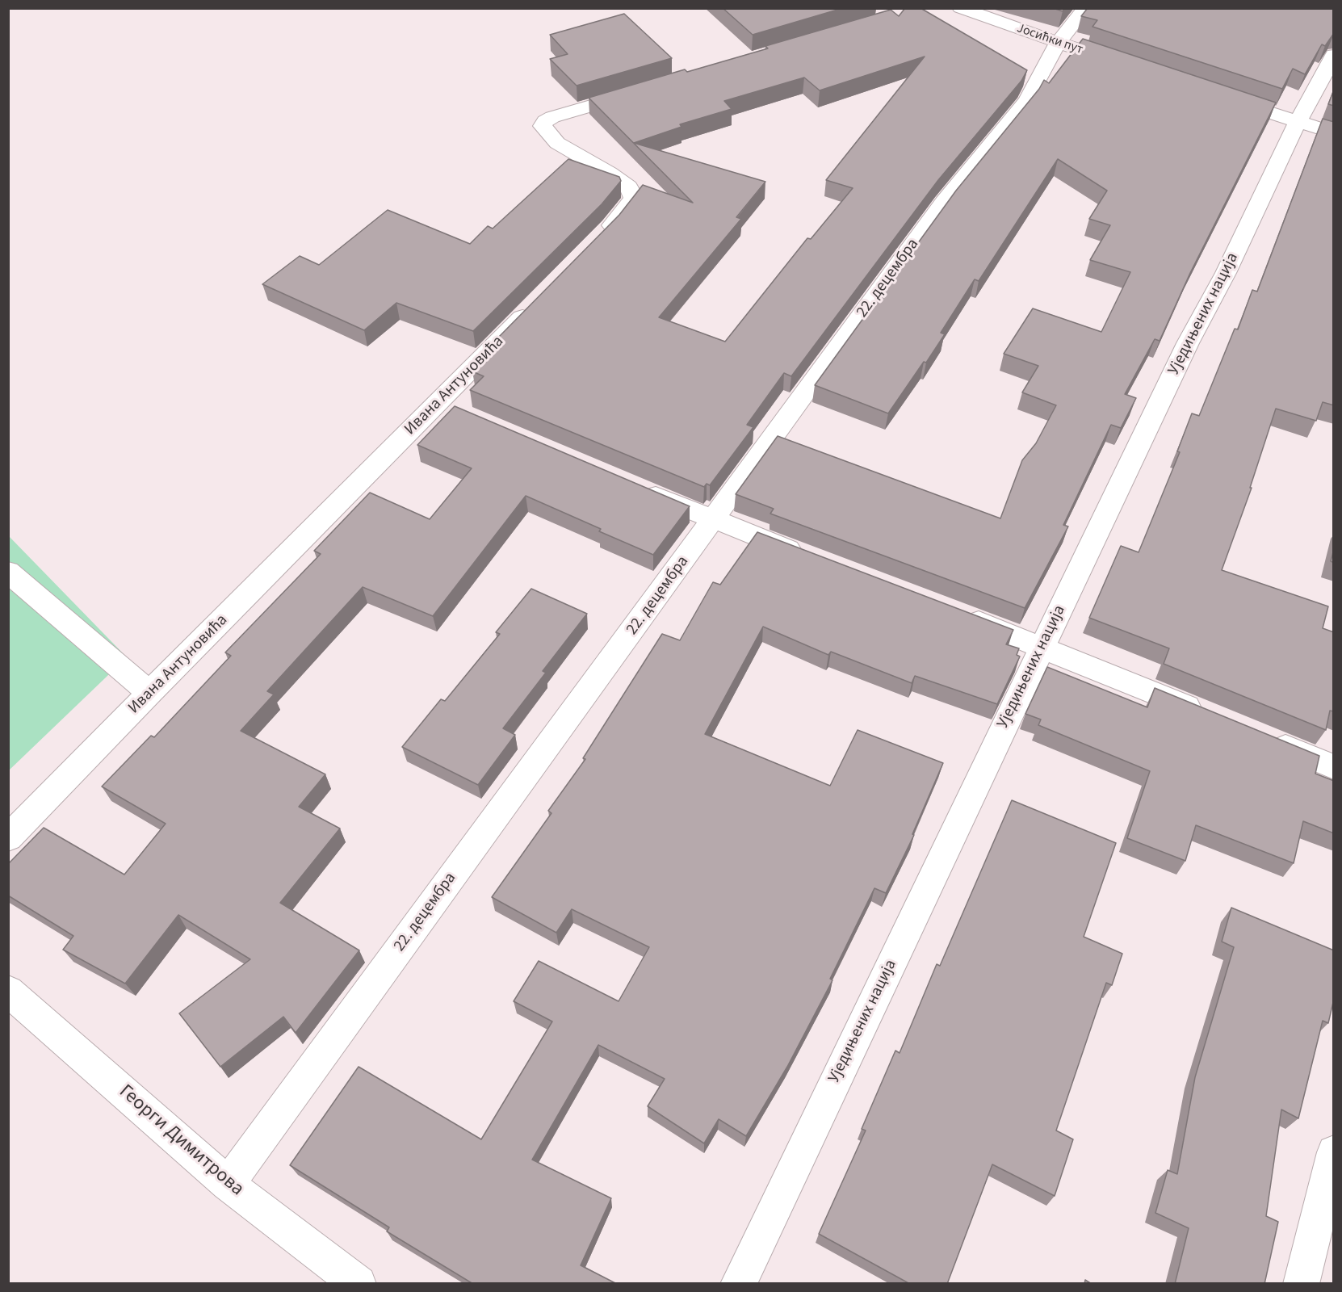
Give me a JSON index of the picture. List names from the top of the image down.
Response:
{
  "streets": {
    "street": [
      "Јосићки пут",
      "22. децембра",
      "Уједињених нација",
      "Ивана Антуновића",
      "Георги Димитрова"
    ]
  },
  "crossings": [
    ["Јосићки пут", "22. децембра"],
    ["22. децембра", "Георги Димитрова"]
  ]
}
